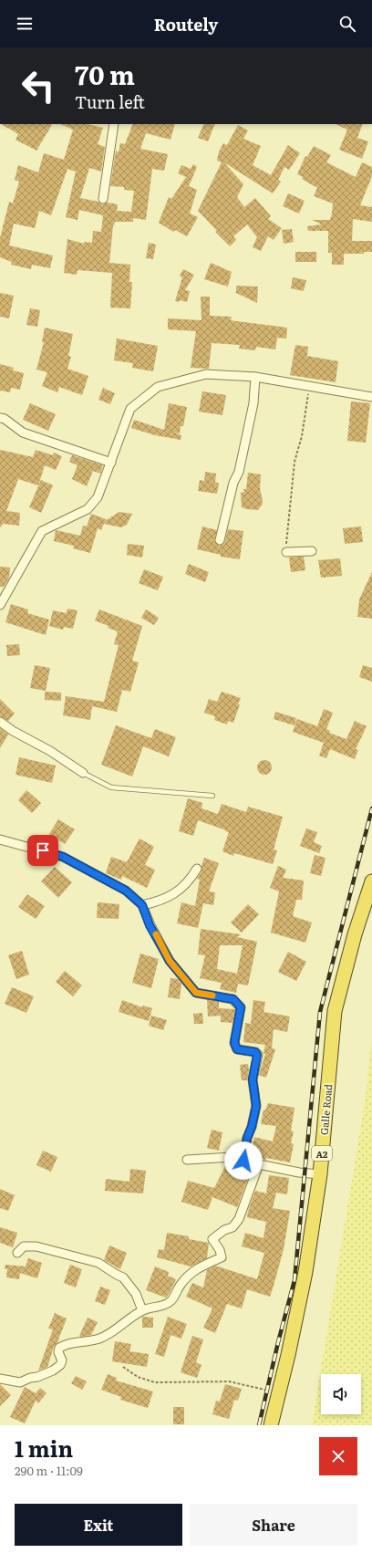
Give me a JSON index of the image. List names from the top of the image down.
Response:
{
  "streets": {
    "highway": ["Galle Road", "A2"]
  },
  "page": {
    "header": "Routely",
    "turn": ["70 m", "Turn left"],
    "heading": ["1 min", "290 m · 11:09"],
    "buttons": ["Exit", "Share"]
  }
}
